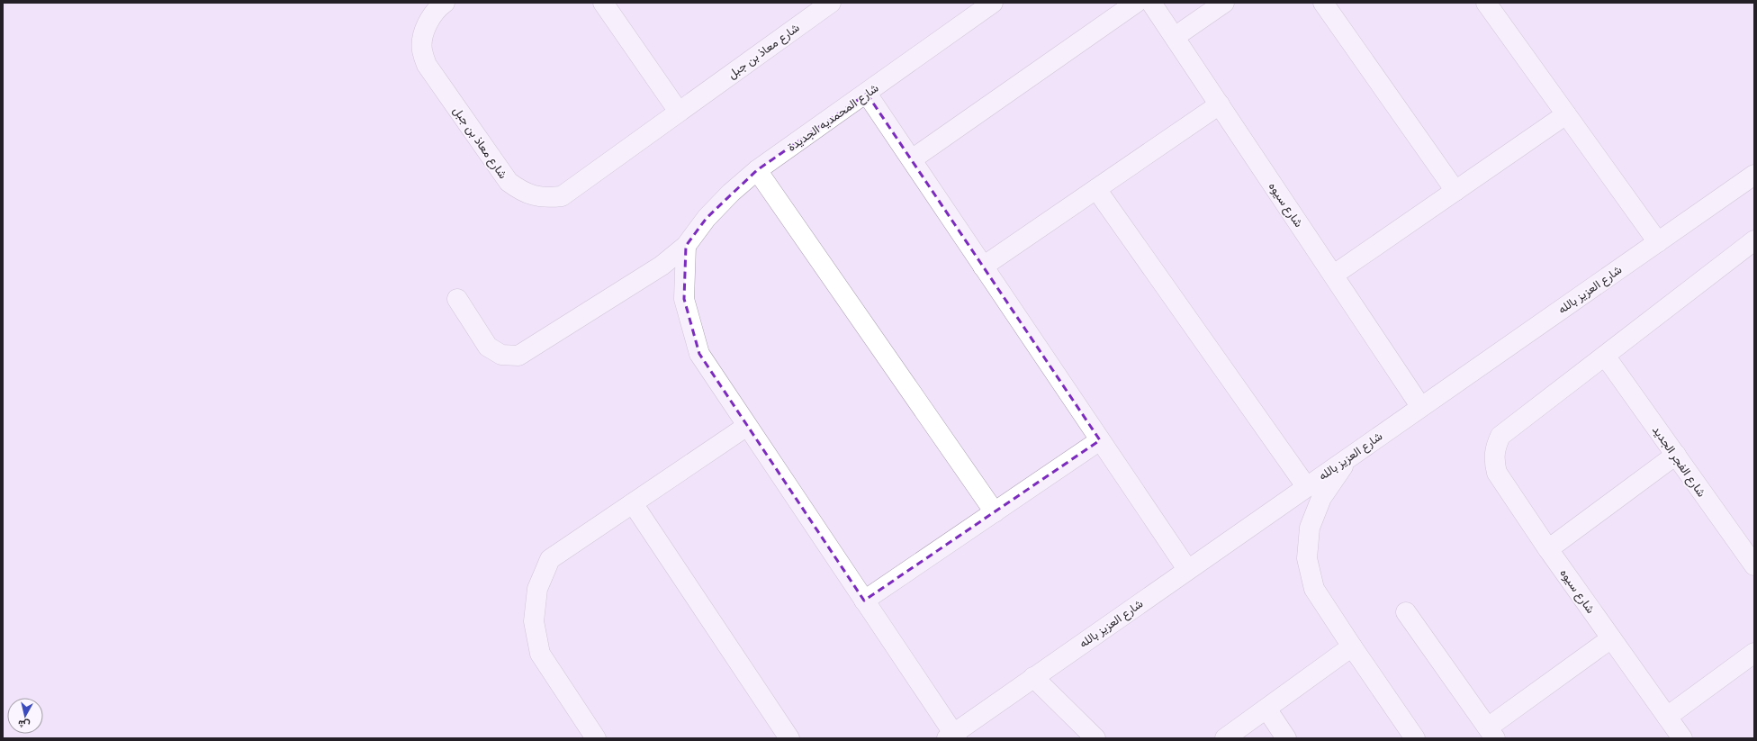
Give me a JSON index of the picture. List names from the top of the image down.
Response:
{
  "streets": {
    "street": [
      "شارع معاذ بن جبل",
      "شارع المحمديه الجديدة",
      "شارع سيوه",
      "شارع العزيز بالله",
      "شارع الفجر الجديد"
    ]
  },
  "crossings": [
    ["شارع سيوه", "شارع العزيز بالله"],
    ["شارع سيوه", "شارع الفجر الجديد"]
  ],
  "north": "bottom"
}
